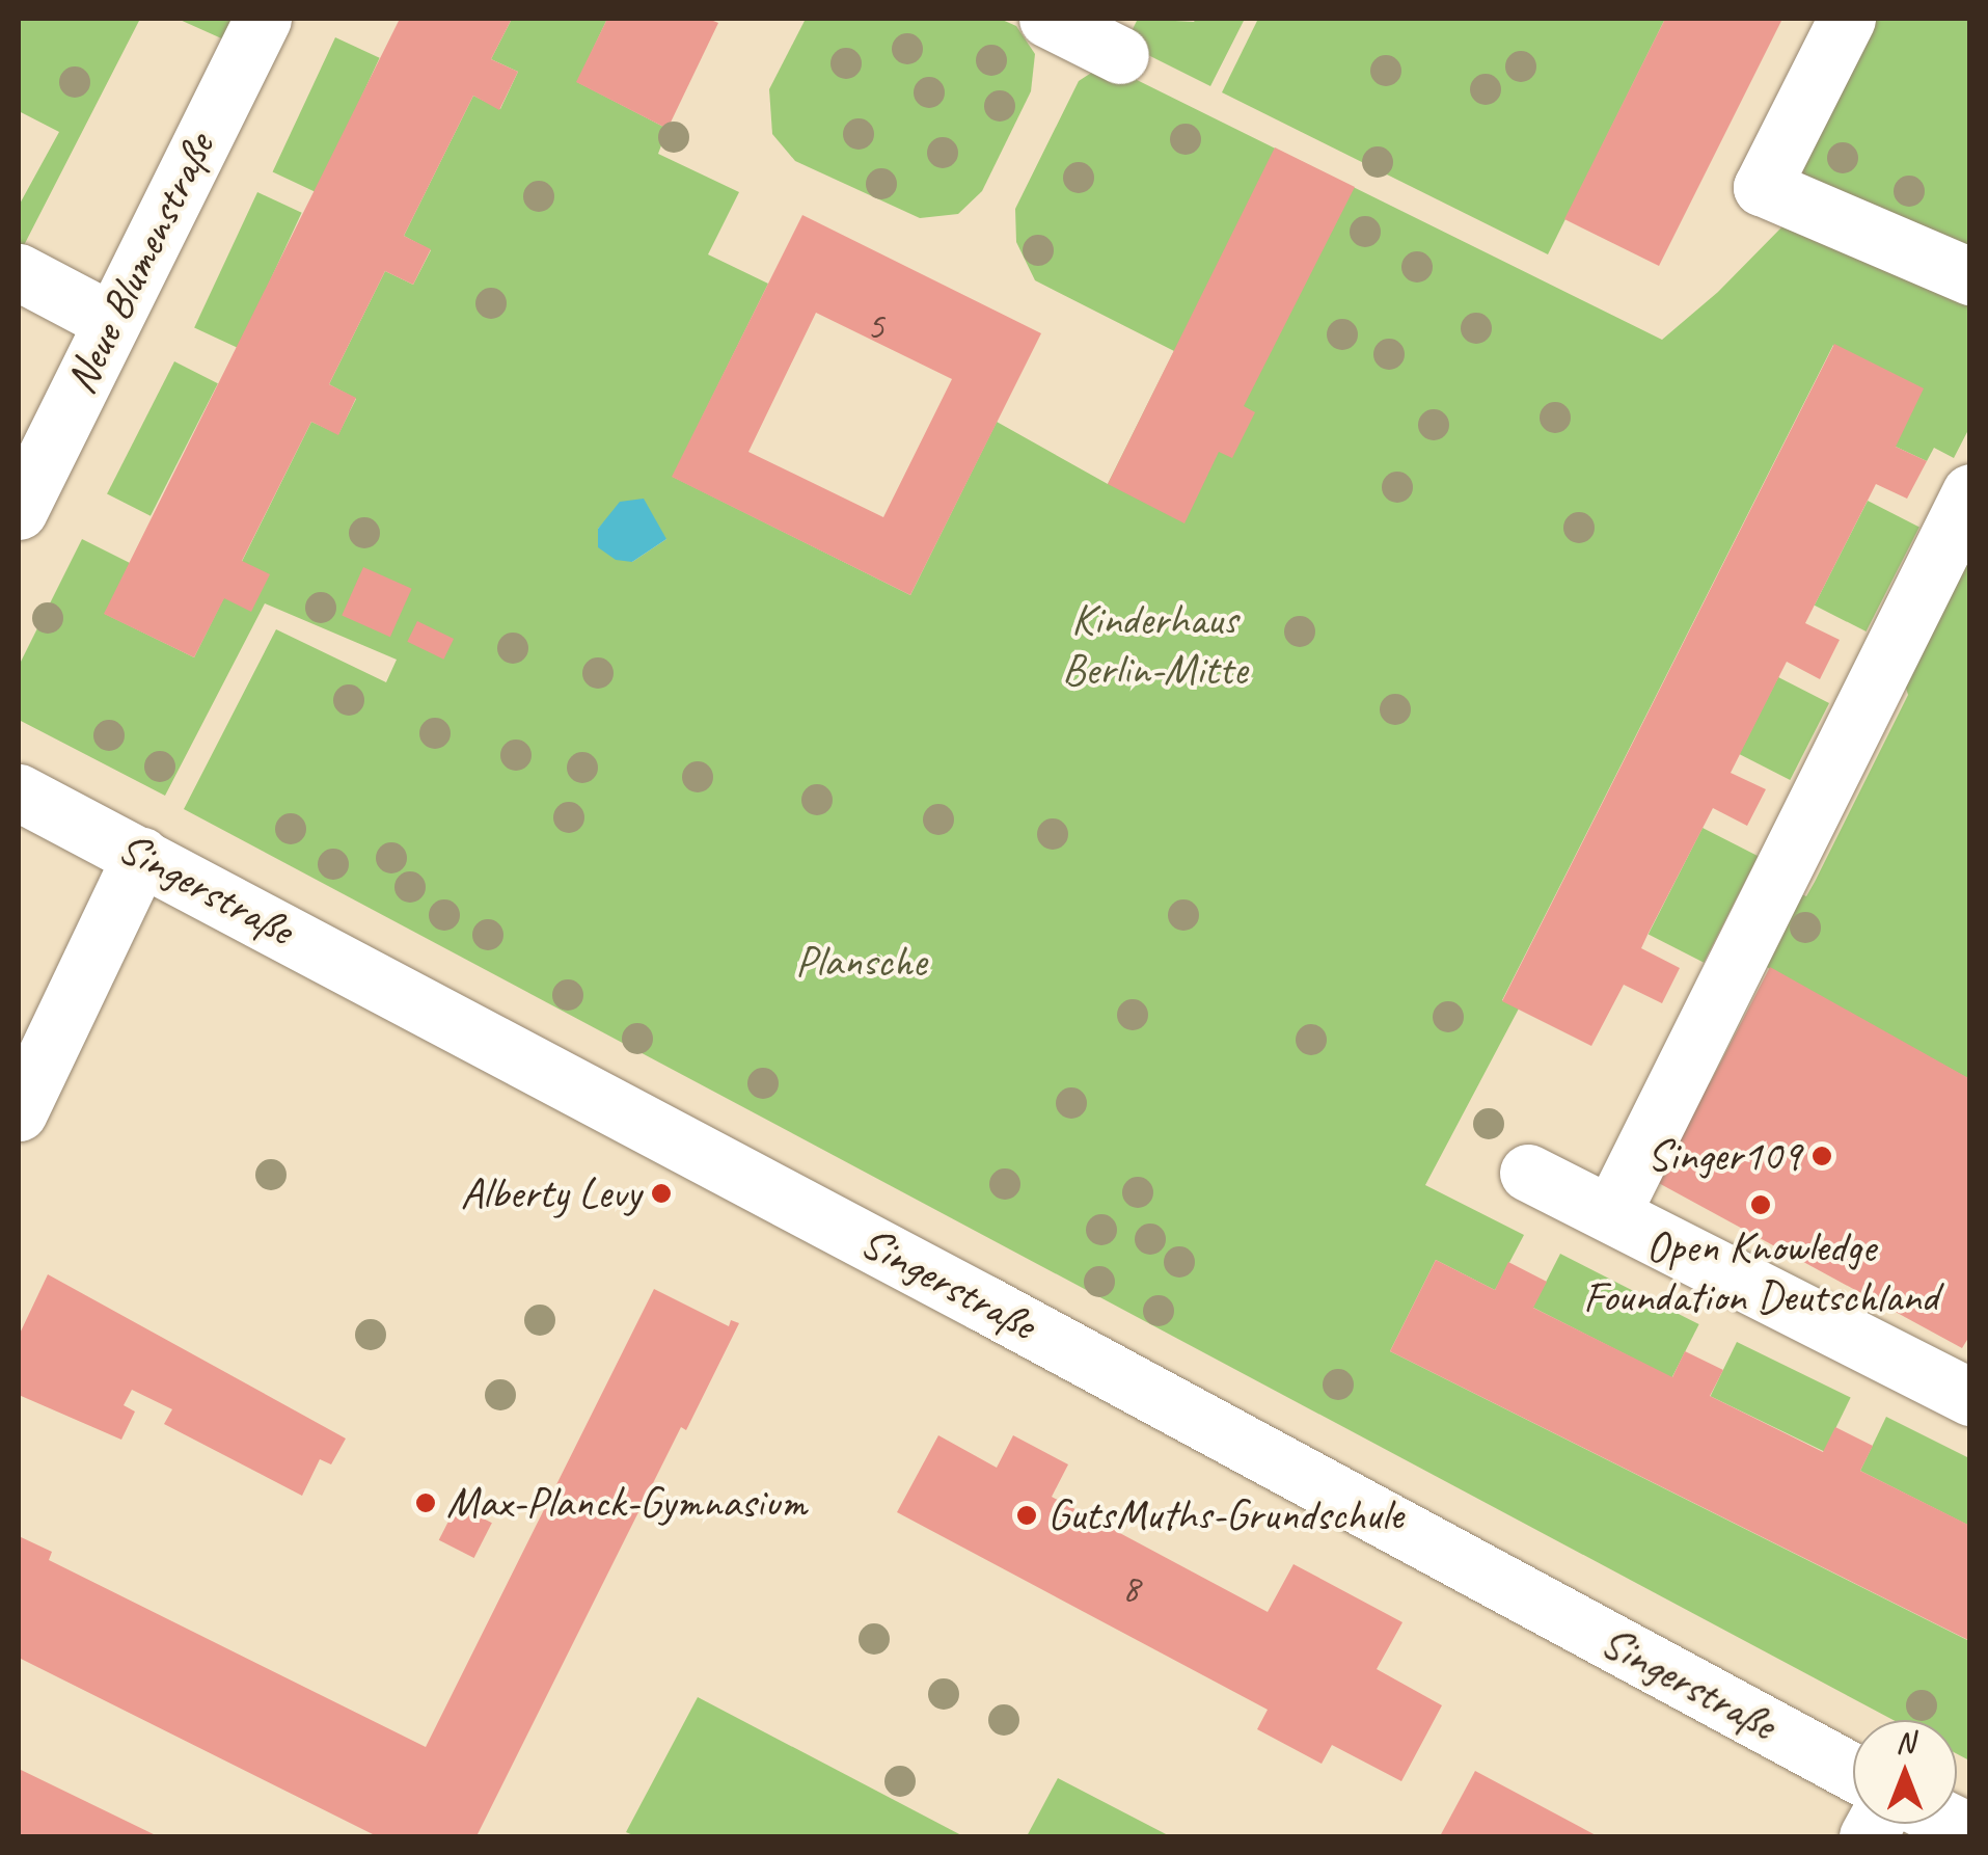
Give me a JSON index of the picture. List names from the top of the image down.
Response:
{
  "streets": {
    "street": ["Neue Blumenstraße", "Singerstraße"]
  },
  "parks": ["Kinderhaus Berlin-Mitte", "Plansche"],
  "places": [
    "Singer109",
    "Alberty Levy",
    "Open Knowledge Foundation Deutschland",
    "Max-Planck-Gymnasium",
    "GutsMuths-Grundschule"
  ],
  "house_numbers": ["5", "8"],
  "north": "top"
}
